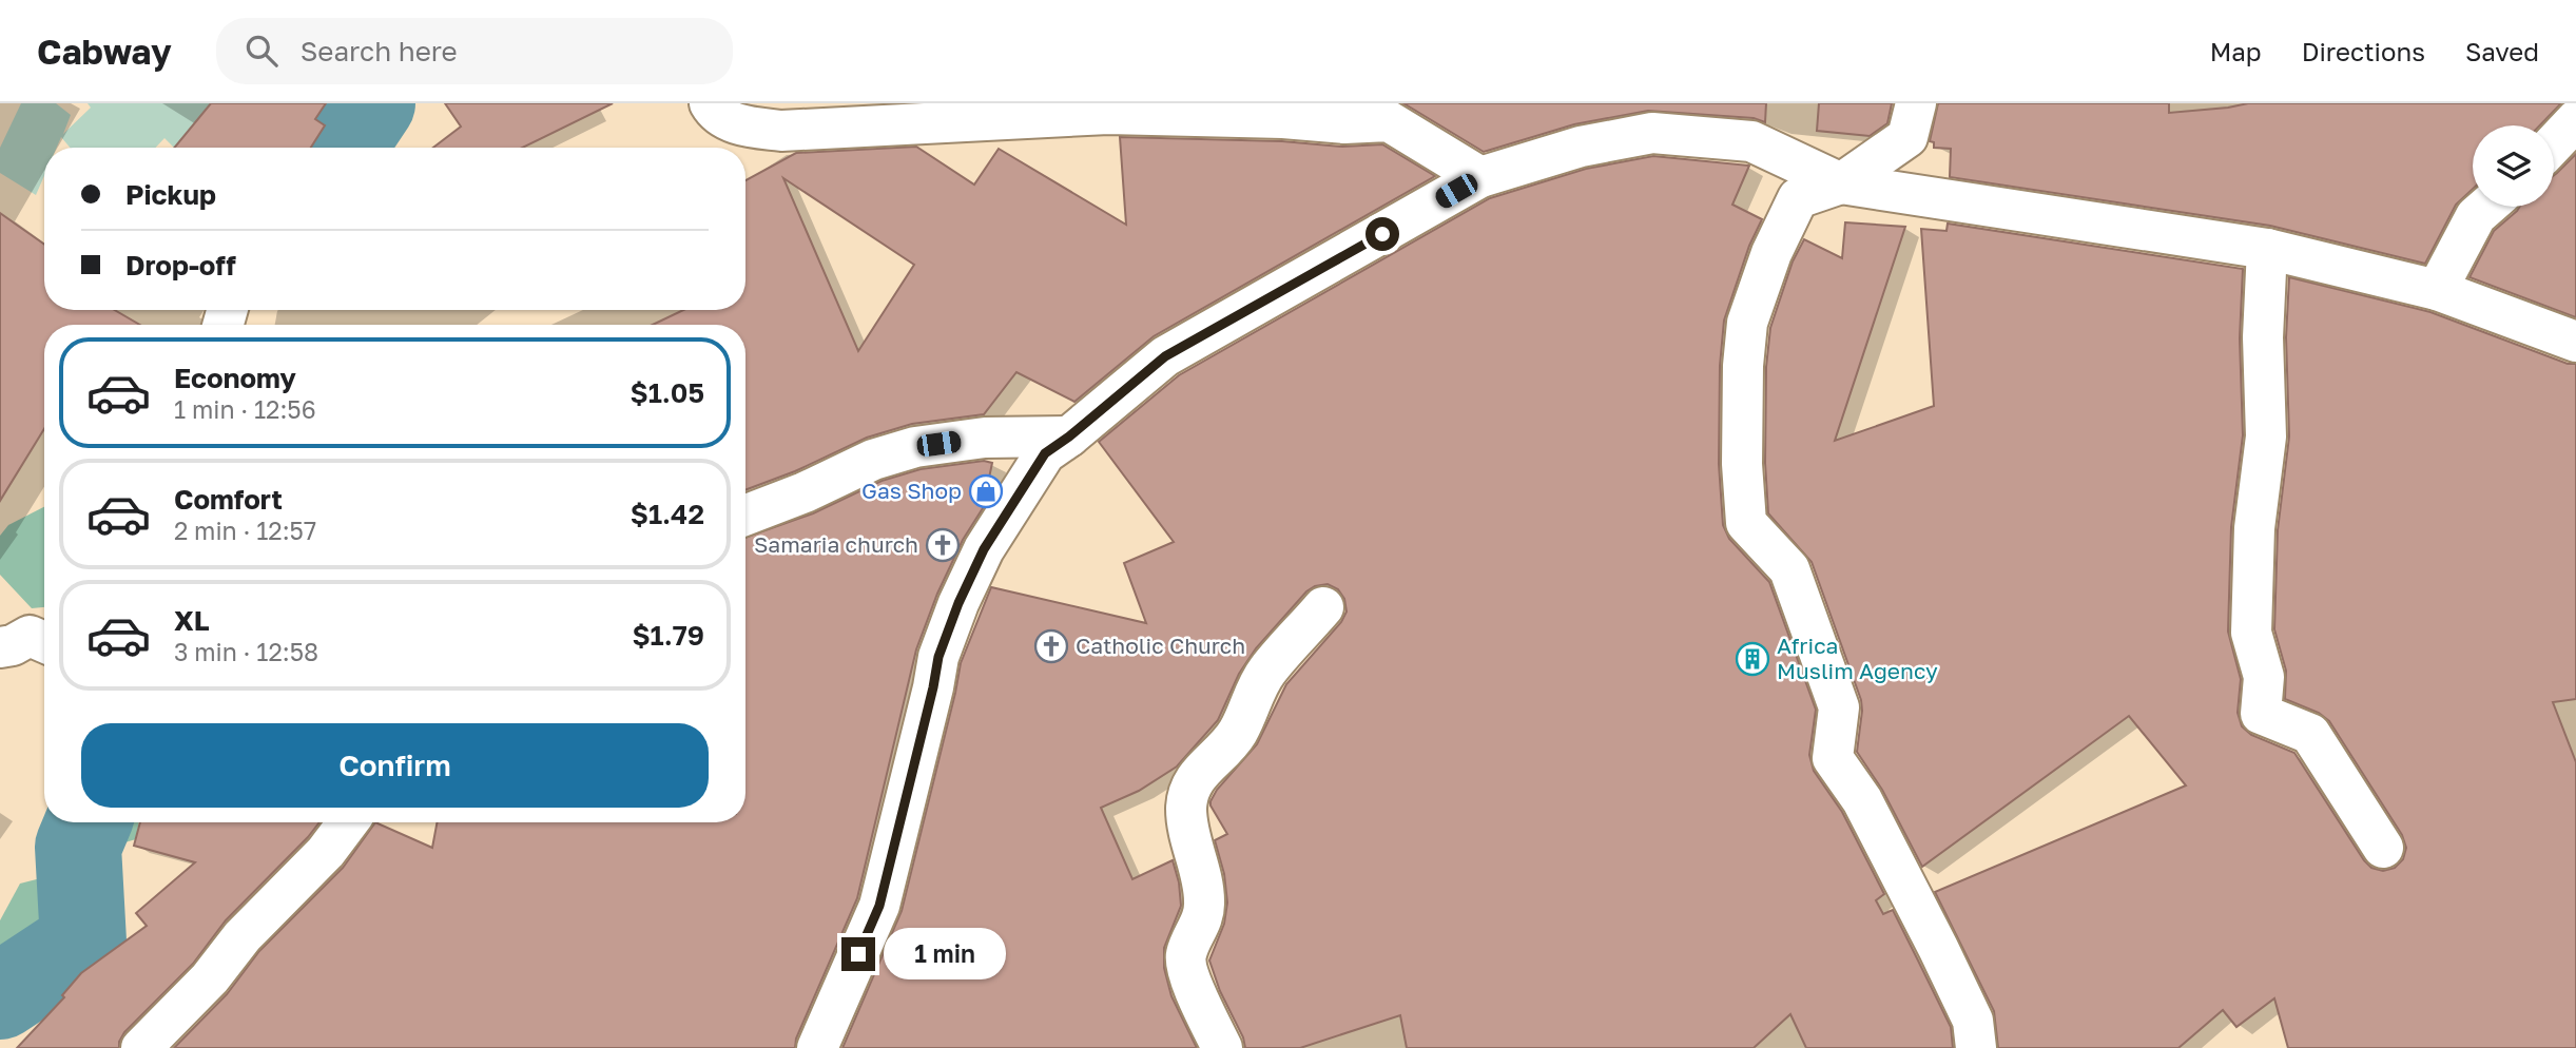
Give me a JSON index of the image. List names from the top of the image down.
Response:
{
  "places": {
    "shop": ["Gas Shop"],
    "church": ["Samaria church", "Catholic Church"],
    "building": ["Africa Muslim Agency"]
  },
  "page": {
    "header": "Cabway",
    "search": "Search here",
    "nav": ["Map", "Directions", "Saved"],
    "banner": ["Pickup", "Drop-off"],
    "list": [
      {
        "name": "Economy",
        "note": "1 min · 12:56",
        "value": "$1.05"
      },
      {
        "name": "Comfort",
        "note": "2 min · 12:57",
        "value": "$1.42"
      },
      {
        "name": "XL",
        "note": "3 min · 12:58",
        "value": "$1.79"
      }
    ],
    "buttons": "Confirm",
    "bubble": "1 min"
  }
}
